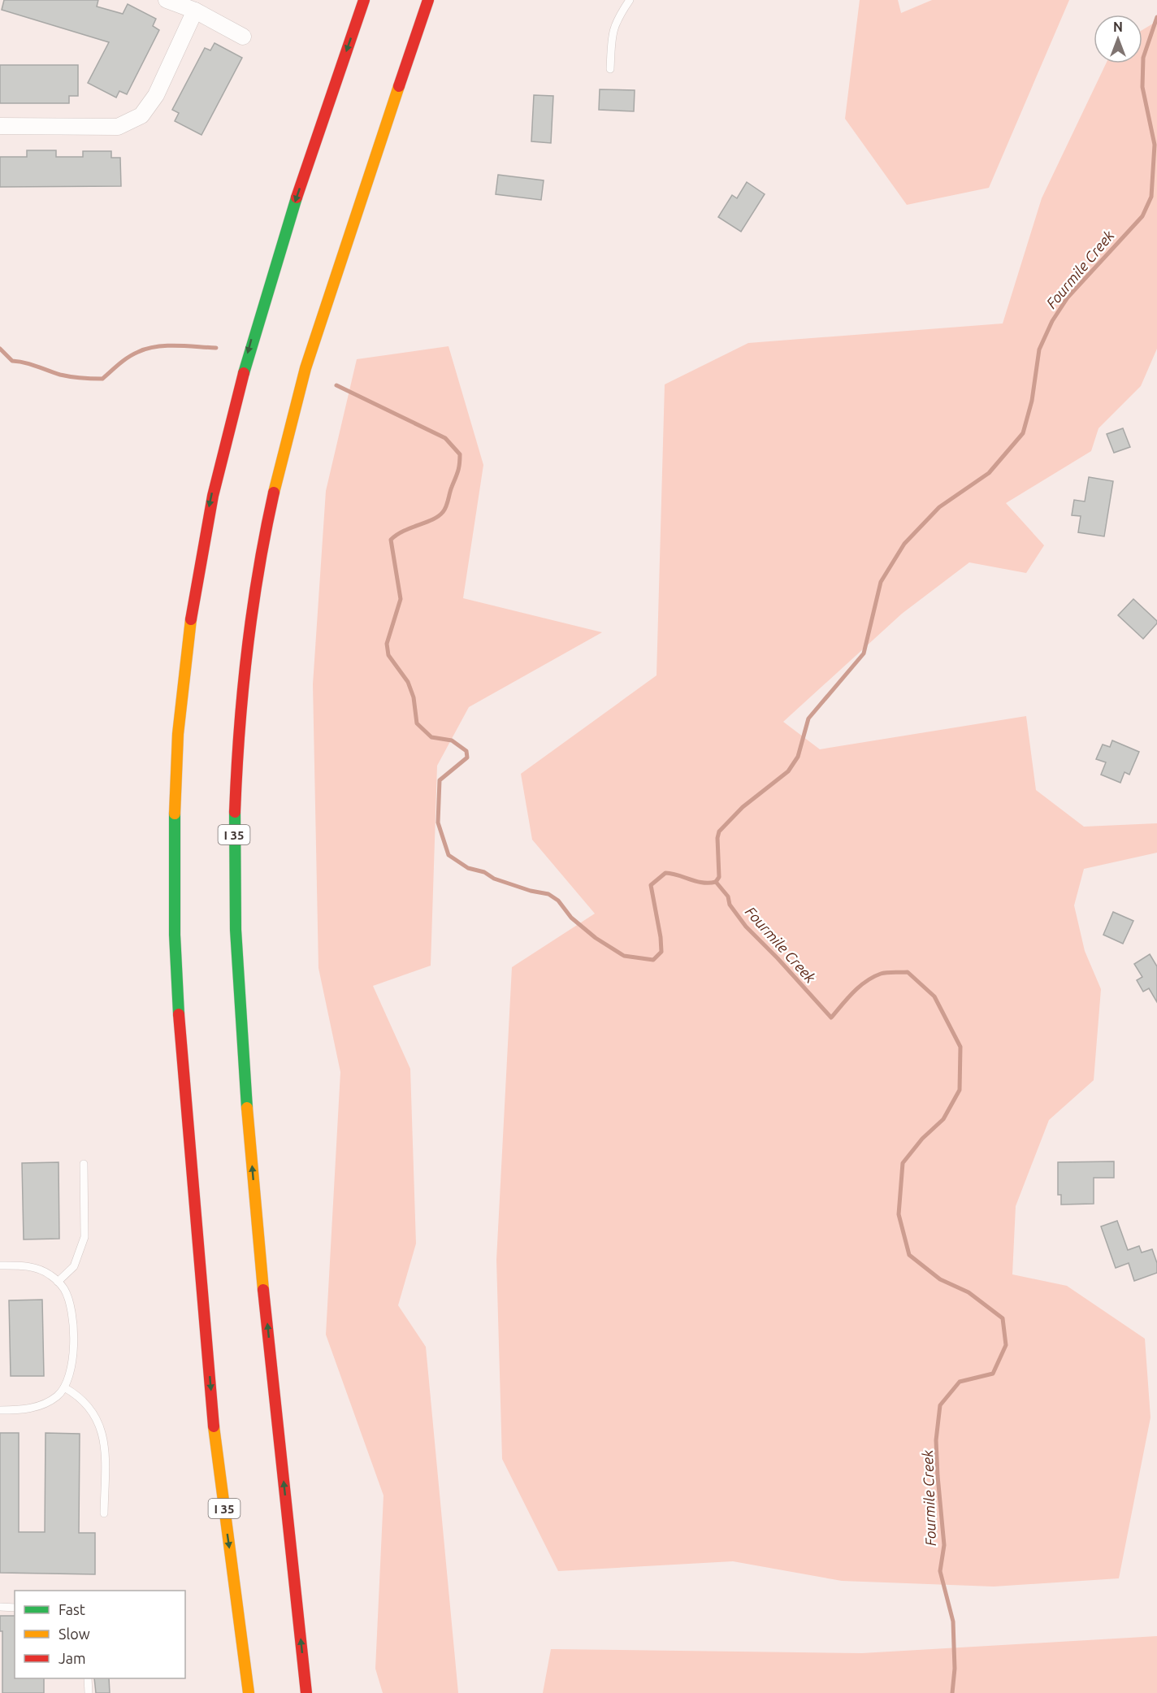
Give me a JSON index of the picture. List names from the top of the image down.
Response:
{
  "streets": {
    "highway": ["I 35"]
  },
  "water": ["Fourmile Creek"],
  "legend": ["Fast", "Slow", "Jam"],
  "north": "top"
}
